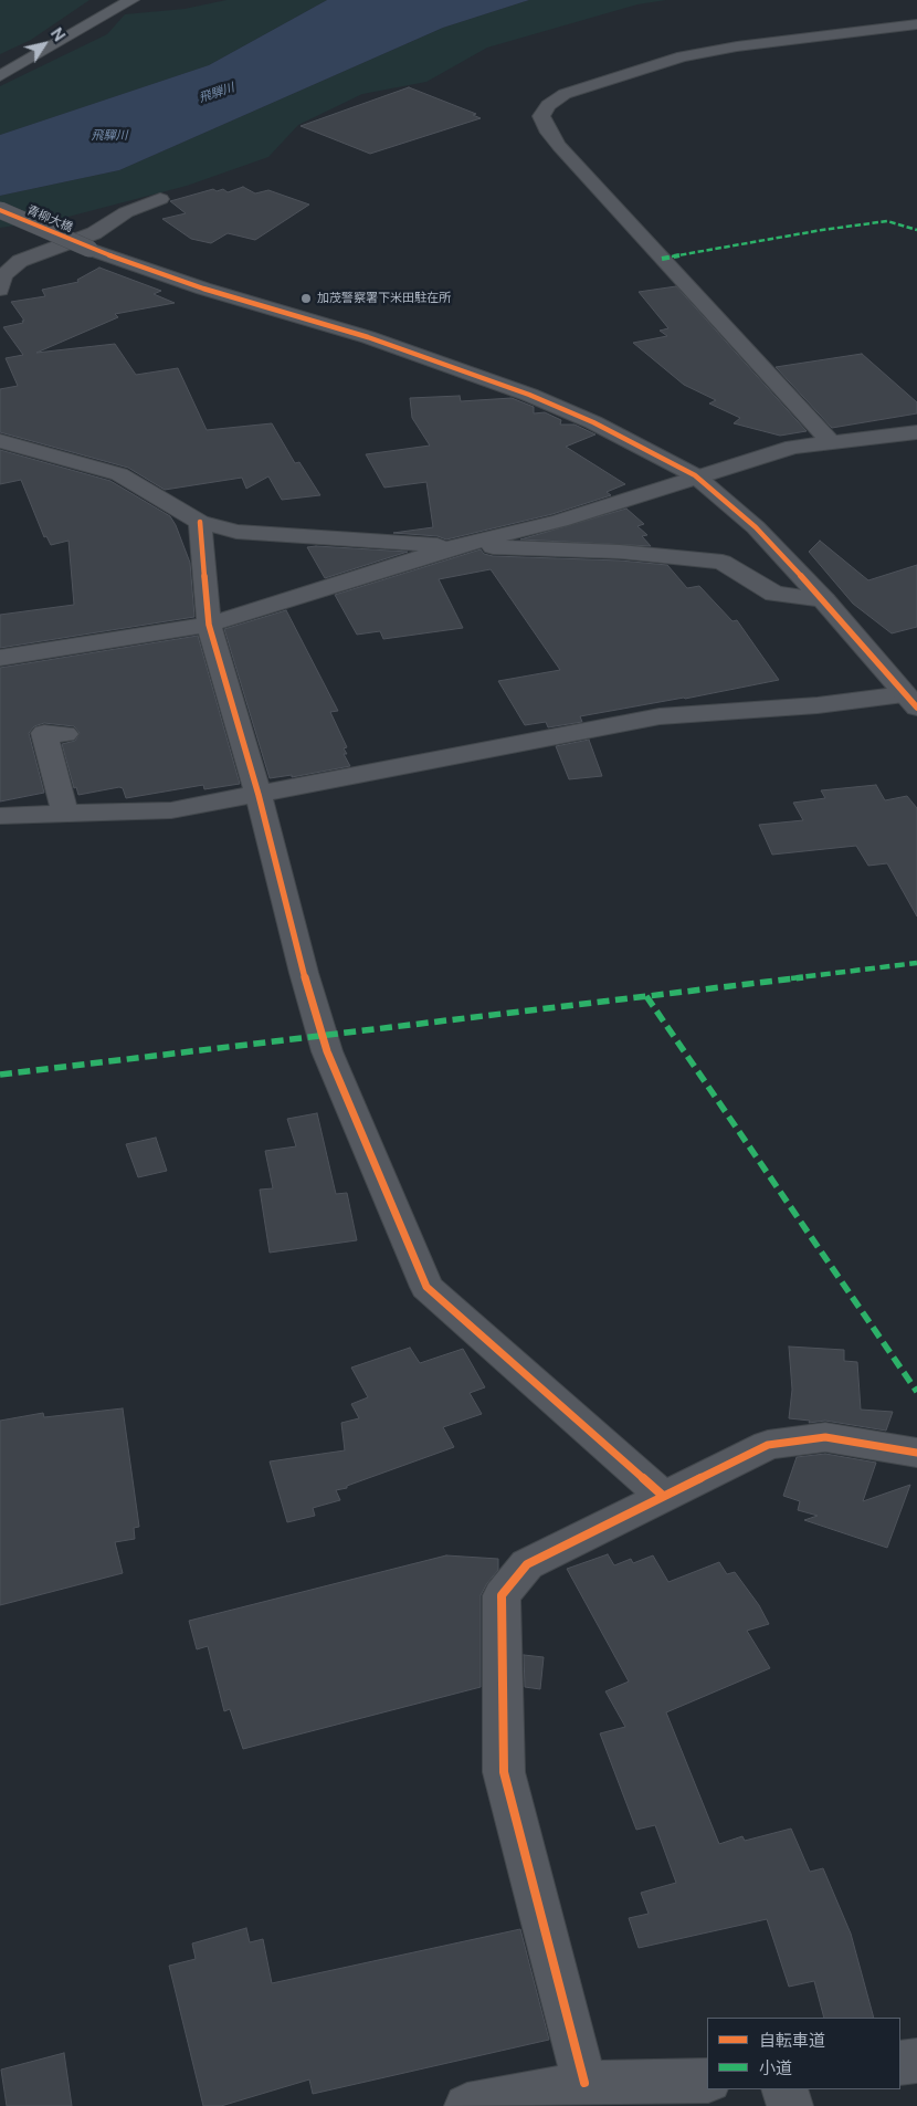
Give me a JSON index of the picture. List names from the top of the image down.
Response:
{
  "streets": {
    "street": ["青柳大橋"]
  },
  "water": ["飛騨川", "飛驒川"],
  "places": ["加茂警察署下米田駐在所"],
  "legend": ["自転車道", "小道"],
  "north": "top right"
}
